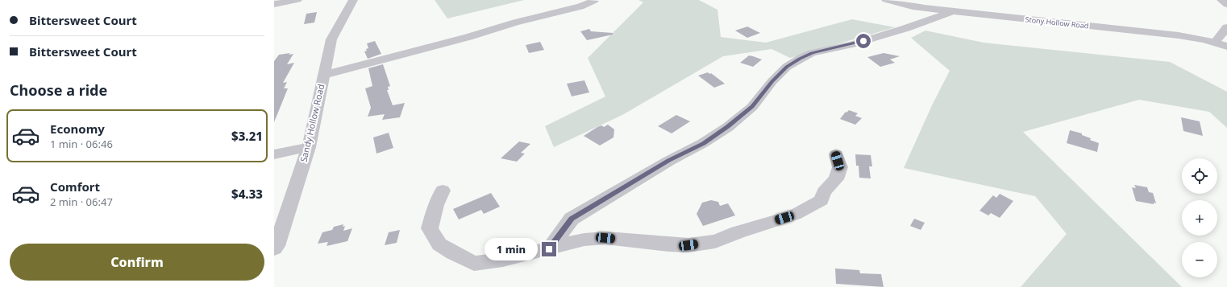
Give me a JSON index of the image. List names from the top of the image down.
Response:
{
  "streets": {
    "street": ["Stony Hollow Road", "Sandy Hollow Road"]
  },
  "page": {
    "banner": ["Bittersweet Court", "Bittersweet Court"],
    "heading": "Choose a ride",
    "list": [
      {
        "name": "Economy",
        "note": "1 min · 06:46",
        "value": "$3.21"
      },
      {
        "name": "Comfort",
        "note": "2 min · 06:47",
        "value": "$4.33"
      }
    ],
    "map_buttons": ["+", "−"],
    "buttons": "Confirm",
    "bubble": "1 min"
  }
}
